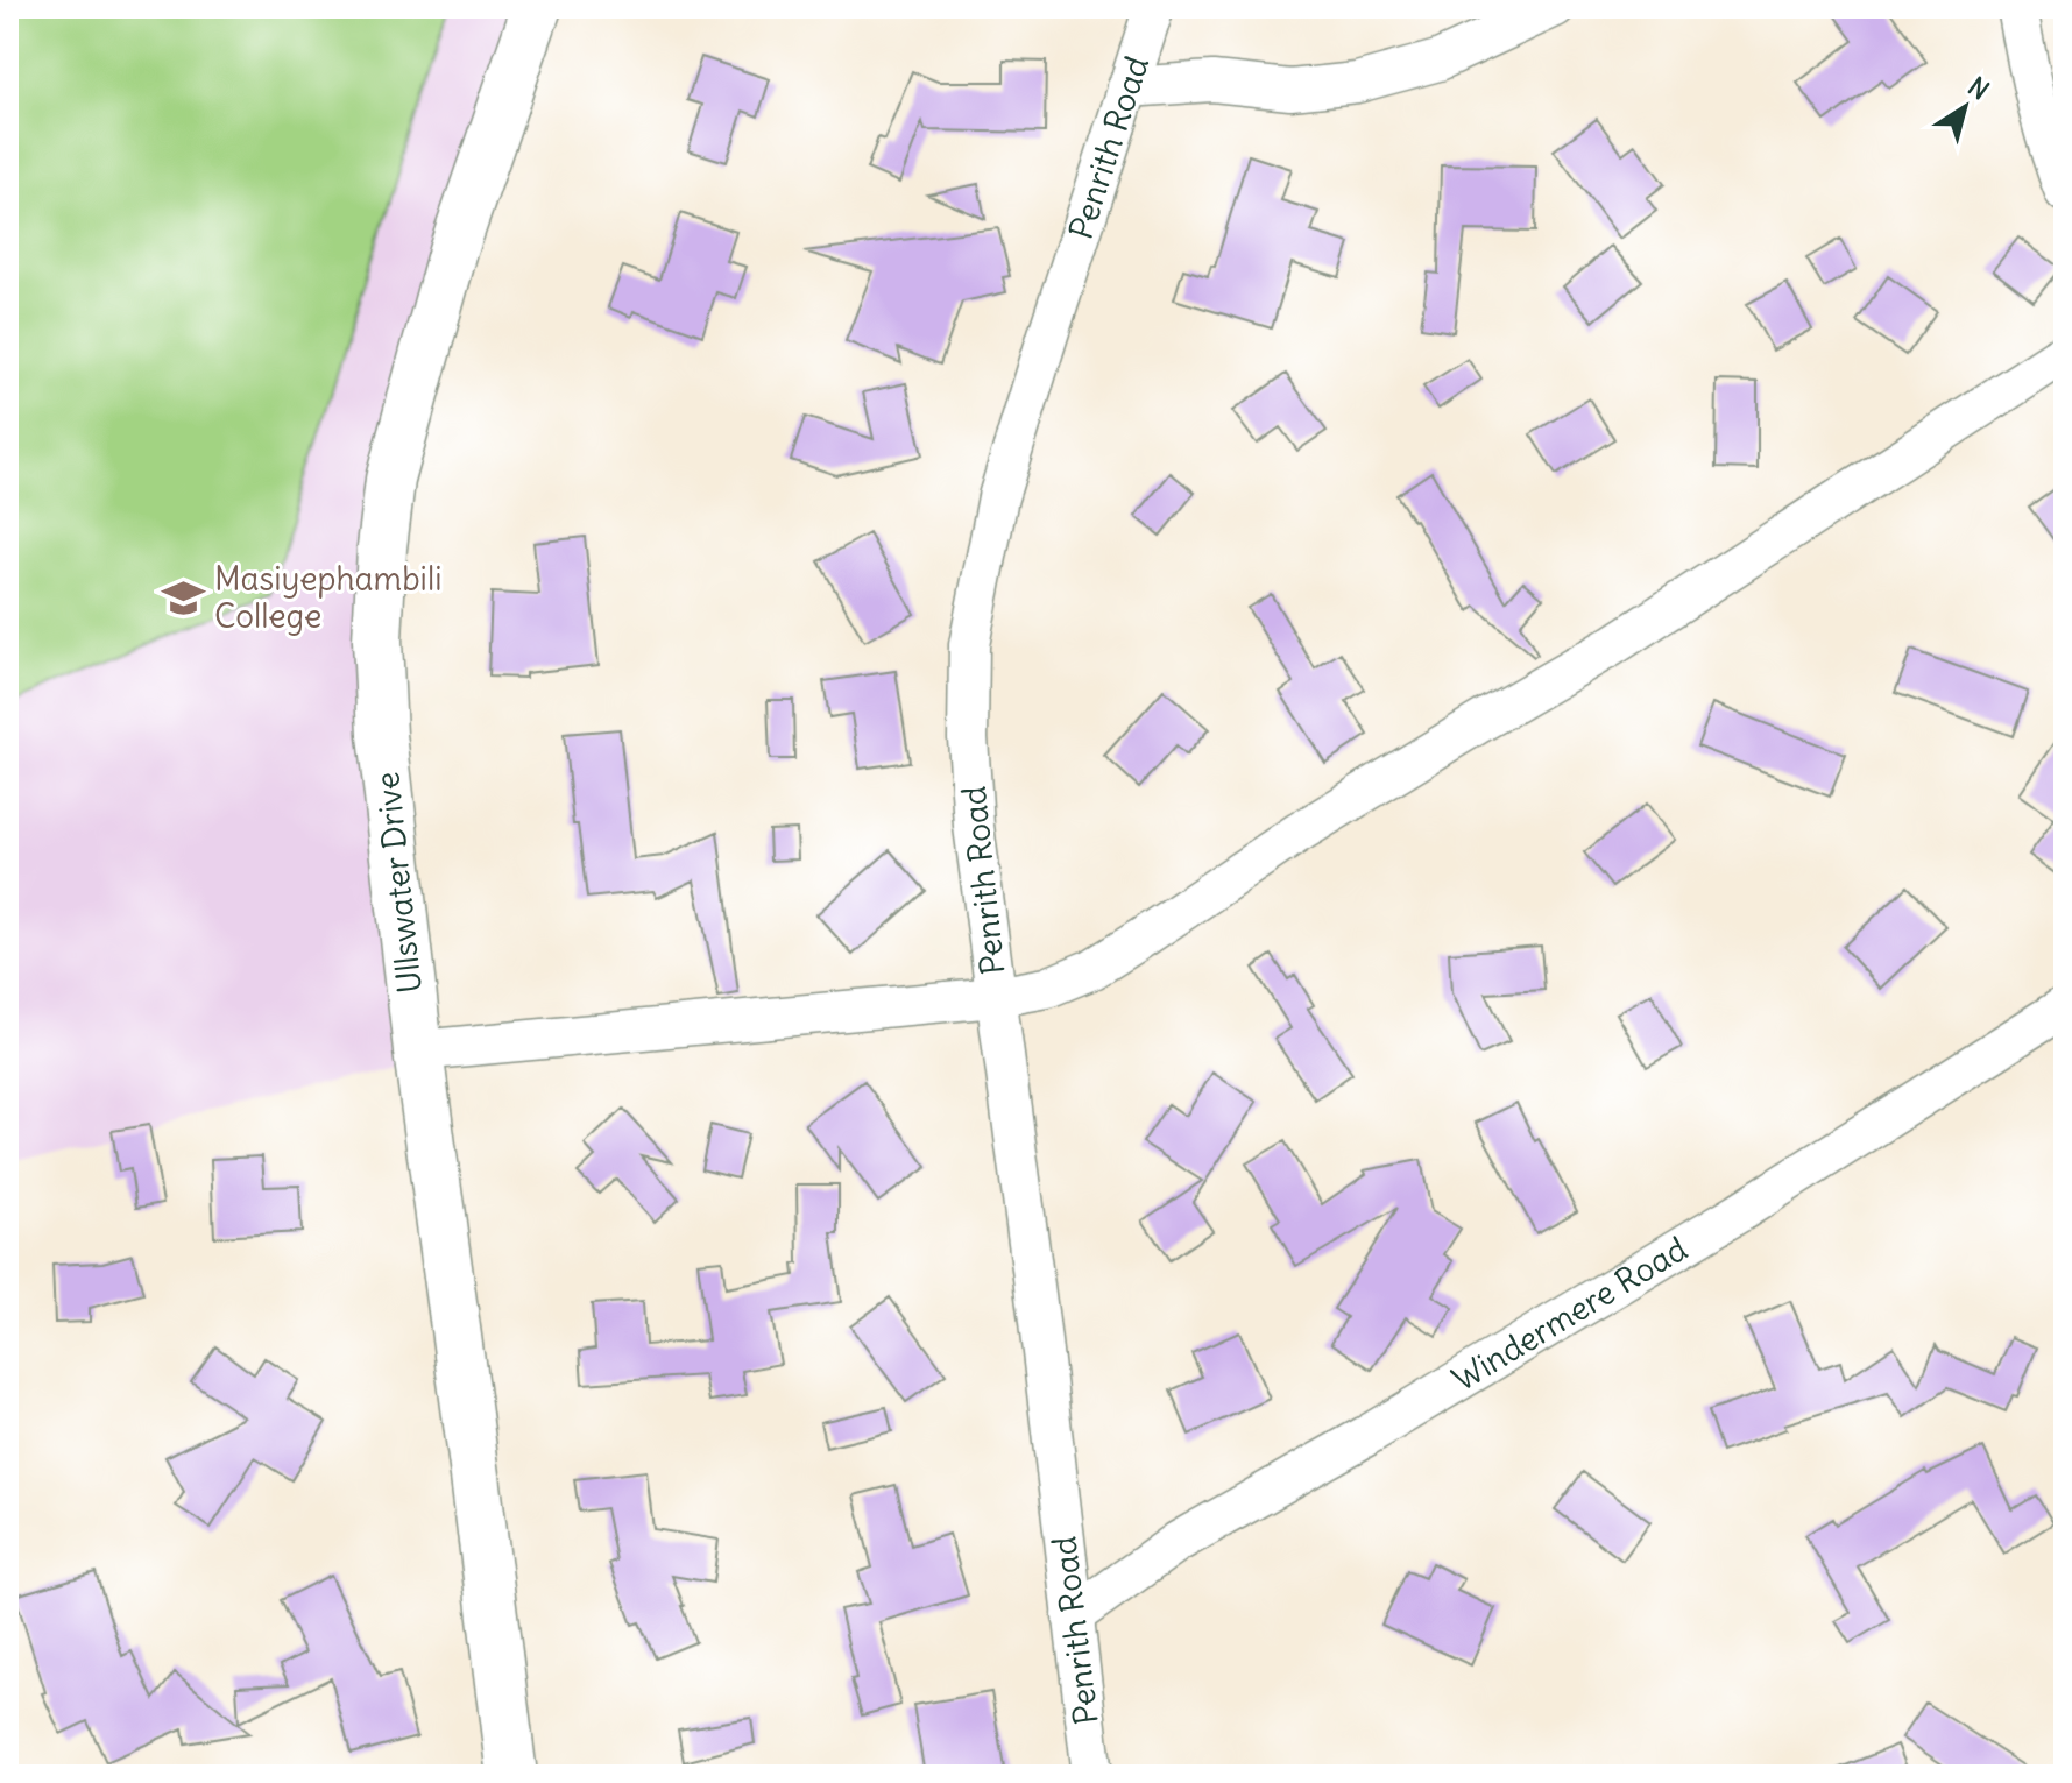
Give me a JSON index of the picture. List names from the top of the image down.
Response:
{
  "streets": {
    "street": ["Penrith Road", "Ullswater Drive", "Windermere Road"]
  },
  "crossings": [
    ["Penrith Road", "Windermere Road"]
  ],
  "places": {
    "school or university": ["Masiyephambili College"]
  },
  "north": "top right"
}
